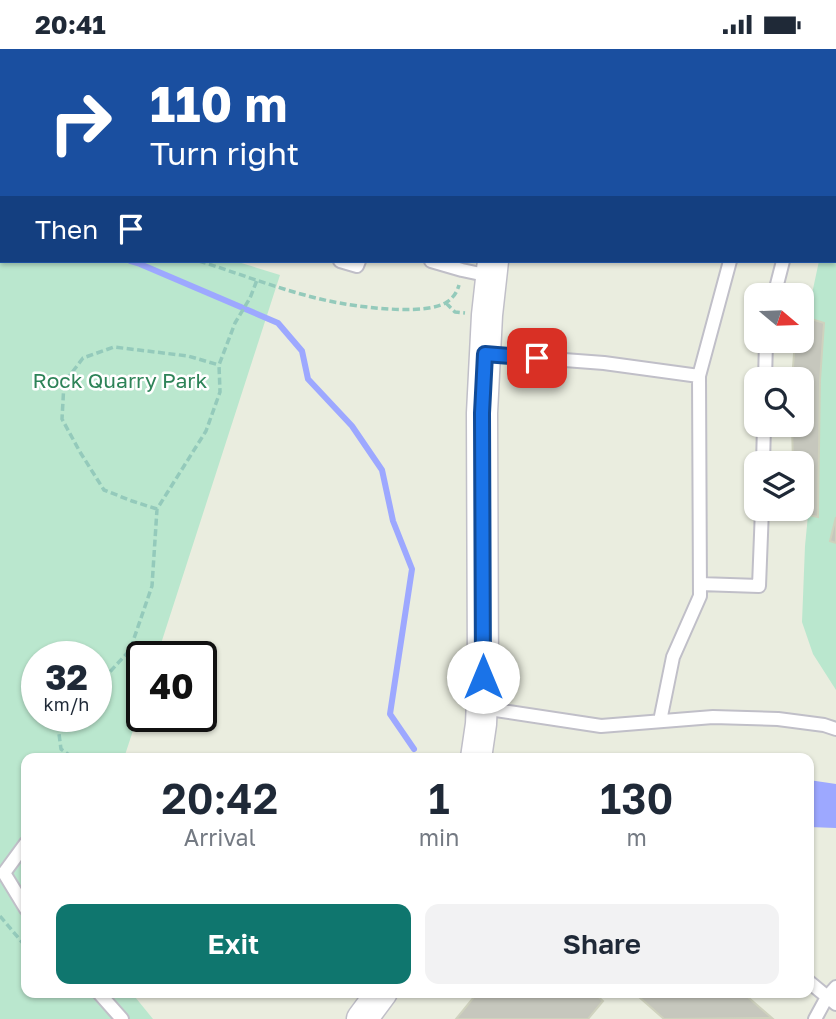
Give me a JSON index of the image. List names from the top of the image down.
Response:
{
  "parks": ["Rock Quarry Park"],
  "north": "right",
  "page": {
    "status": "20:41",
    "turn": ["110 m", "Turn right"],
    "then": "Then",
    "speed": "32 km/h",
    "limit": "40",
    "eta": [
      "20:42",
      "Arrival",
      "1",
      "min",
      "130",
      "m"
    ],
    "buttons": ["Exit", "Share"]
  }
}
